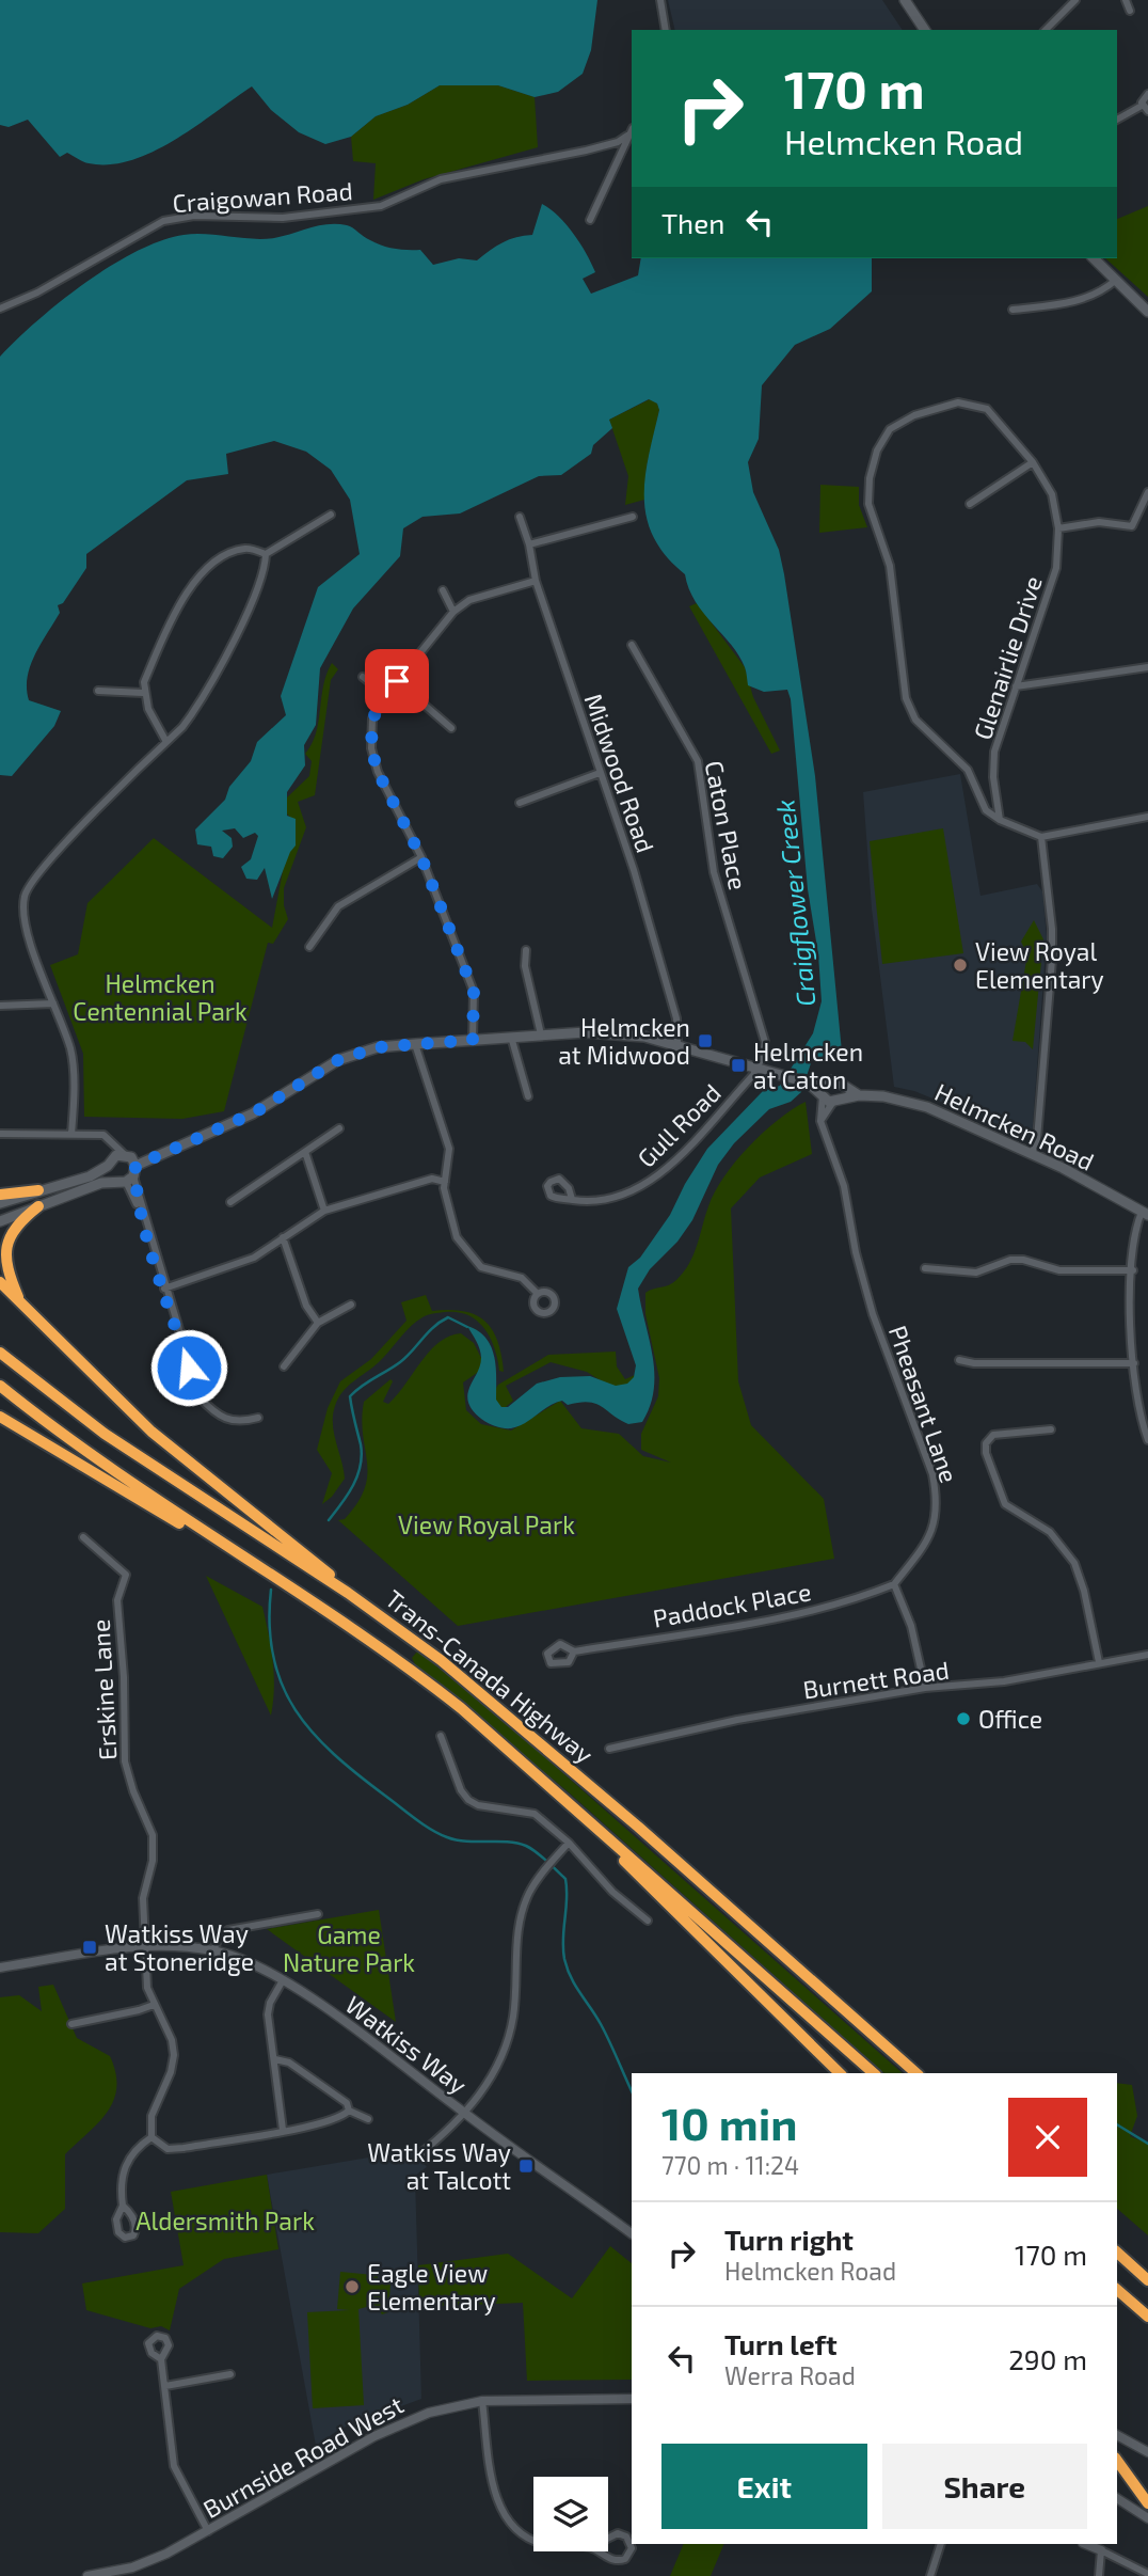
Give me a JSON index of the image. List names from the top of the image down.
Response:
{
  "streets": {
    "highway": ["Trans-Canada Highway"],
    "main road": ["Helmcken Road"],
    "street": [
      "Craigowan Road",
      "Glenairlie Drive",
      "Midwood Road",
      "Caton Place",
      "Gull Road",
      "Pheasant Lane",
      "Paddock Place",
      "Burnett Road",
      "Erskine Lane",
      "Watkiss Way",
      "Burnside Road West"
    ]
  },
  "crossings": [
    ["Caton Place", "Gull Road"],
    ["Pheasant Lane", "Paddock Place"],
    ["Erskine Lane", "Watkiss Way"]
  ],
  "water": ["Craigflower Creek"],
  "parks": [
    "Helmcken Centennial Park",
    "View Royal Park",
    "Game Nature Park",
    "Aldersmith Park"
  ],
  "places": {
    "other": ["View Royal Elementary", "Office", "Eagle View Elementary"],
    "transit": [
      "Helmcken at Midwood",
      "Helmcken at Caton",
      "Watkiss Way at Stoneridge",
      "Watkiss Way at Talcott"
    ]
  },
  "page": {
    "turn": ["170 m", "Helmcken Road"],
    "then": "Then",
    "heading": ["10 min", "770 m · 11:24"],
    "list": [
      {
        "name": "Turn right",
        "note": "Helmcken Road",
        "value": "170 m"
      },
      {
        "name": "Turn left",
        "note": "Werra Road",
        "value": "290 m"
      }
    ],
    "buttons": ["Exit", "Share"]
  }
}
